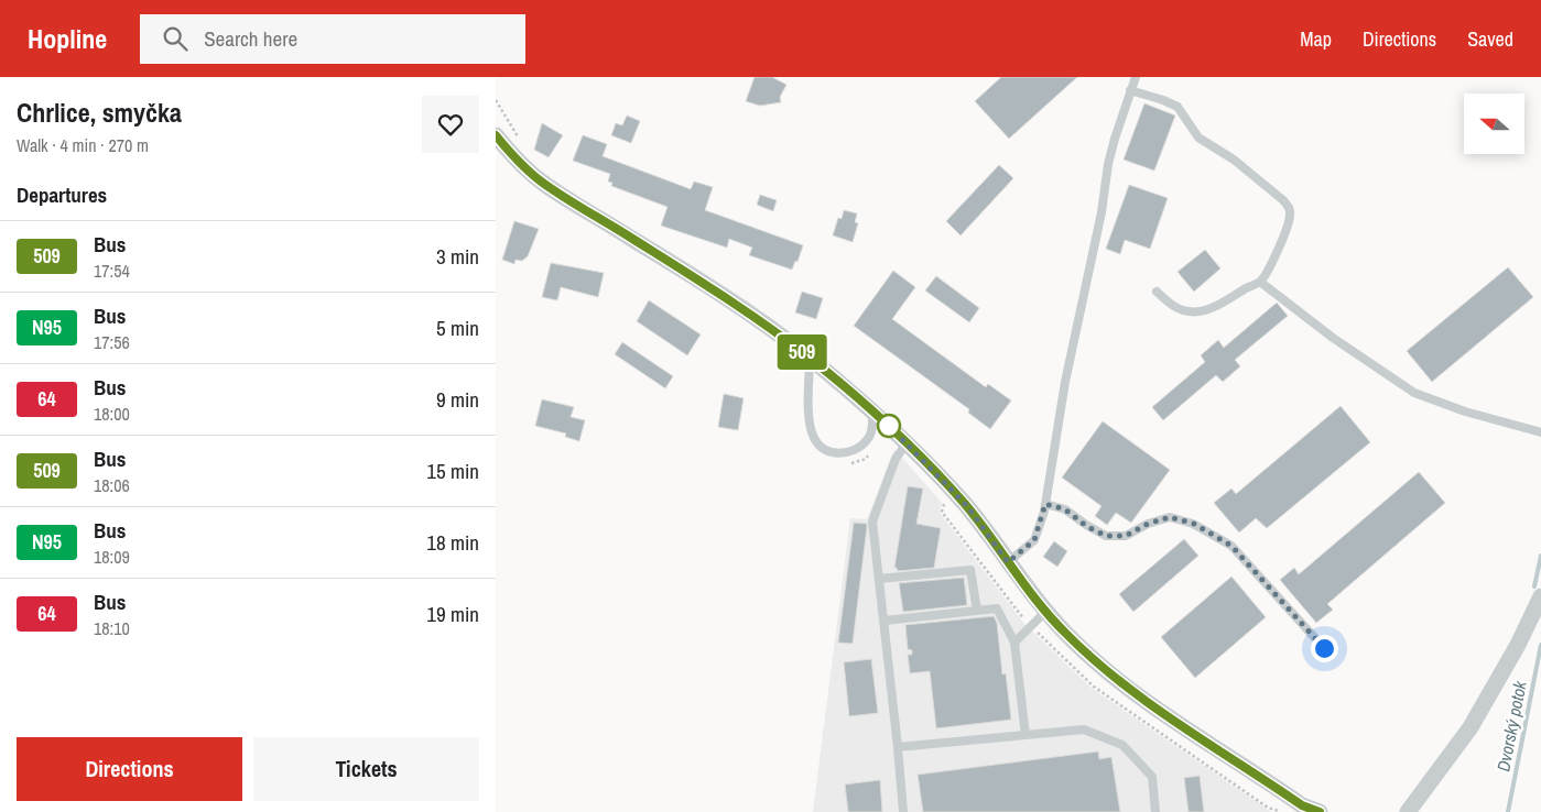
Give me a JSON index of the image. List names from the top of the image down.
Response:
{
  "water": ["Dvorský potok"],
  "lines": ["bus line 509"],
  "north": "left",
  "page": {
    "header": "Hopline",
    "search": "Search here",
    "nav": ["Map", "Directions", "Saved"],
    "heading": [
      ["Chrlice, smyčka", "Walk · 4 min · 270 m"],
      "Departures"
    ],
    "on_map": "509",
    "list": [
      {
        "mark": "509",
        "name": "Bus",
        "note": "17:54",
        "value": "3 min"
      },
      {
        "mark": "N95",
        "name": "Bus",
        "note": "17:56",
        "value": "5 min"
      },
      {
        "mark": "64",
        "name": "Bus",
        "note": "18:00",
        "value": "9 min"
      },
      {
        "mark": "509",
        "name": "Bus",
        "note": "18:06",
        "value": "15 min"
      },
      {
        "mark": "N95",
        "name": "Bus",
        "note": "18:09",
        "value": "18 min"
      },
      {
        "mark": "64",
        "name": "Bus",
        "note": "18:10",
        "value": "19 min"
      }
    ],
    "buttons": ["Directions", "Tickets"]
  }
}
